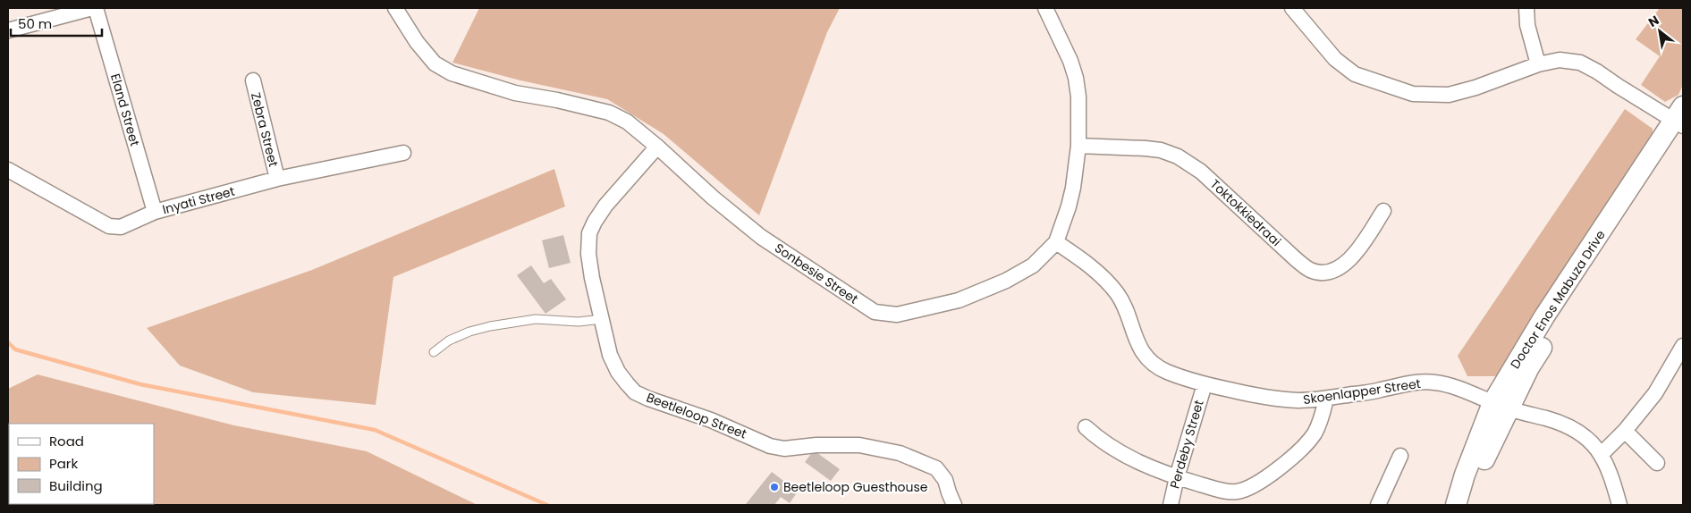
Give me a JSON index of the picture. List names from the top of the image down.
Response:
{
  "streets": {
    "main road": ["Doctor Enos Mabuza Drive"],
    "street": [
      "Eland Street",
      "Zebra Street",
      "Inyati Street",
      "Toktokkiedraai",
      "Sonbesie Street",
      "Skoenlapper Street",
      "Beetleloop Street",
      "Perdeby Street"
    ]
  },
  "crossings": [
    ["Eland Street", "Inyati Street"],
    ["Zebra Street", "Inyati Street"],
    ["Toktokkiedraai", "Sonbesie Street"],
    ["Sonbesie Street", "Skoenlapper Street"],
    ["Sonbesie Street", "Beetleloop Street"],
    ["Doctor Enos Mabuza Drive", "Skoenlapper Street"],
    ["Skoenlapper Street", "Perdeby Street"]
  ],
  "places": ["Beetleloop Guesthouse"],
  "legend": ["Road", "Park", "Building"],
  "scale_bar": "50 m",
  "north": "top left"
}
